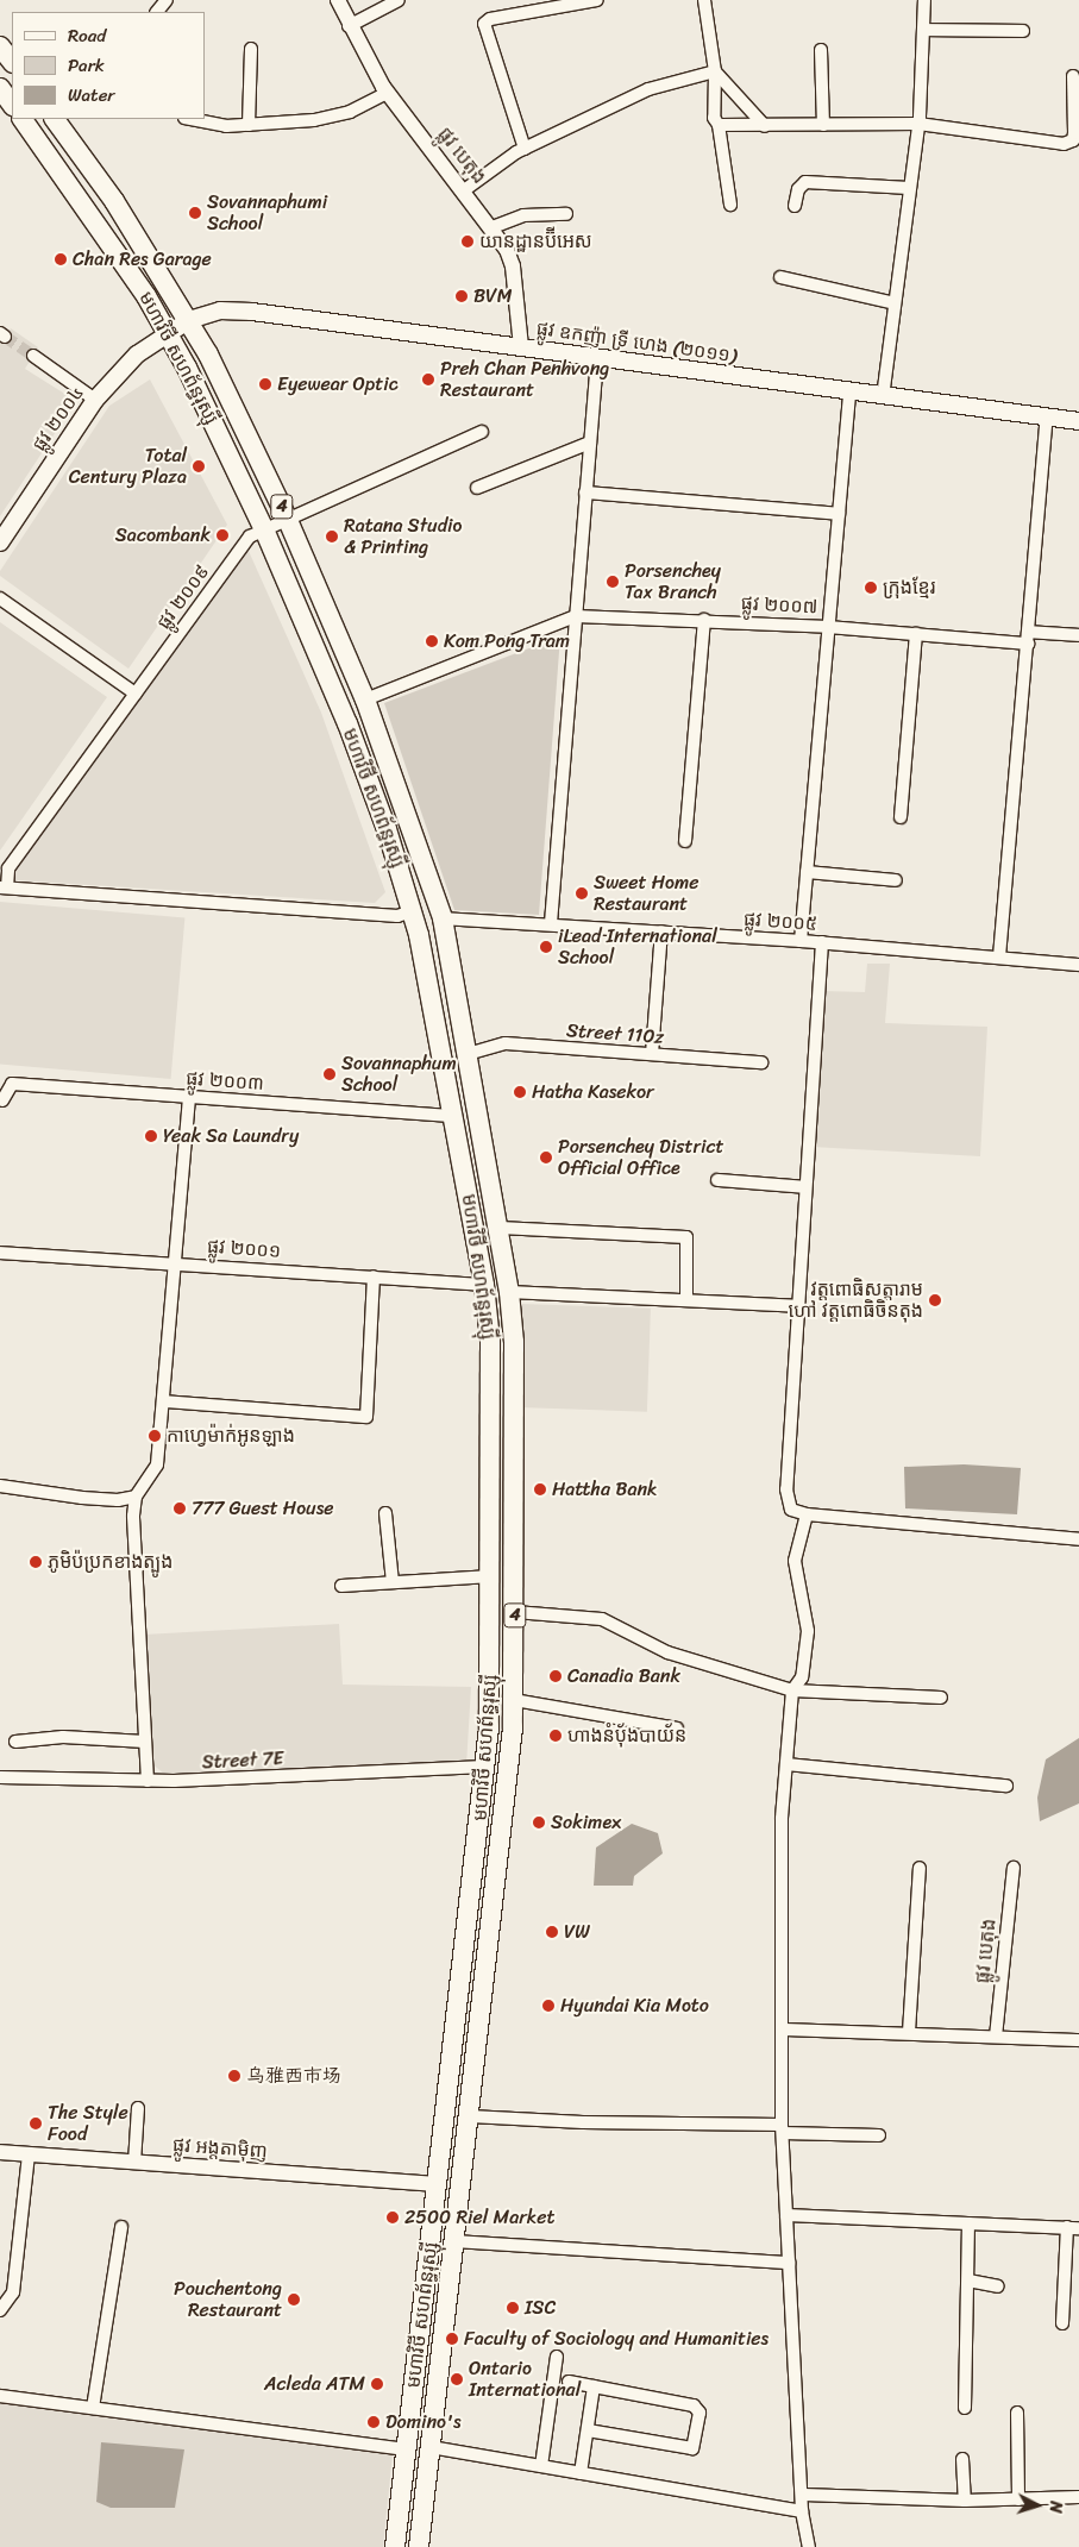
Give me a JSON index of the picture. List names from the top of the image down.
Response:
{
  "streets": {
    "highway": ["មហាវិថី សហព័ន្ធរុស្ស៊ី", "4"],
    "main road": ["ផ្លូវ ឧកញ៉ា ទ្រី ហេង (២០១១)", "ផ្លូវ ២០០៤"],
    "street": [
      "ផ្លូវ បេតុង",
      "ផ្លូវ ២០០៩",
      "ផ្លូវ ២០០៧",
      "ផ្លូវ ២០០៥",
      "Street 110z",
      "ផ្លូវ ២០០៣",
      "ផ្លូវ ២០០១",
      "Street 7E",
      "ផ្លូវ អង្តតាម៉ិញ"
    ]
  },
  "crossings": [
    ["ផ្លូវ បេតុង", "ផ្លូវ ឧកញ៉ា ទ្រី ហេង (២០១១)"],
    ["ផ្លូវ ឧកញ៉ា ទ្រី ហេង (២០១១)", "មហាវិថី សហព័ន្ធរុស្ស៊ី"],
    ["ផ្លូវ ឧកញ៉ា ទ្រី ហេង (២០១១)", "ផ្លូវ ២០០៤"],
    ["មហាវិថី សហព័ន្ធរុស្ស៊ី", "ផ្លូវ ២០០៤"],
    ["មហាវិថី សហព័ន្ធរុស្ស៊ី", "ផ្លូវ ២០០៩"],
    ["មហាវិថី សហព័ន្ធរុស្ស៊ី", "ផ្លូវ ២០០៧"],
    ["មហាវិថី សហព័ន្ធរុស្ស៊ី", "ផ្លូវ ២០០៥"],
    ["មហាវិថី សហព័ន្ធរុស្ស៊ី", "Street 110z"],
    ["មហាវិថី សហព័ន្ធរុស្ស៊ី", "ផ្លូវ ២០០៣"],
    ["មហាវិថី សហព័ន្ធរុស្ស៊ី", "ផ្លូវ ២០០១"],
    ["មហាវិថី សហព័ន្ធរុស្ស៊ី", "Street 7E"],
    ["មហាវិថី សហព័ន្ធរុស្ស៊ី", "ផ្លូវ អង្តតាម៉ិញ"]
  ],
  "places": [
    "Sovannaphumi School",
    "យានដ្ឋានប៊ីអេស",
    "Chan Res Garage",
    "BVM",
    "Preh Chan Penhvong Restaurant",
    "Eyewear Optic",
    "Total Century Plaza",
    "Sacombank",
    "Ratana Studio & Printing",
    "Porsenchey Tax Branch",
    "ក្រុងខ្មែរ",
    "Kom Pong Tram",
    "Sweet Home Restaurant",
    "iLead International School",
    "Sovannaphum School",
    "Hatha Kasekor",
    "Yeak Sa Laundry",
    "Porsenchey District Official Office",
    "វត្តពោធិសត្តារាម ហៅ វត្តពោធិចិនតុង",
    "កាហ្វេម៉ាក់អូនឡាង",
    "Hattha Bank",
    "777 Guest House",
    "ភូមិប៉ប្រកខាងត្បូង",
    "Canadia Bank",
    "ហាងនំបុ័ងបាយ័ន",
    "Sokimex",
    "VW",
    "Hyundai Kia Moto",
    "乌雅西市场",
    "The Style Food",
    "2500 Riel Market",
    "Pouchentong Restaurant",
    "ISC",
    "Faculty of Sociology and Humanities",
    "Ontario International",
    "Acleda ATM",
    "Domino's"
  ],
  "legend": ["Road", "Park", "Water"],
  "north": "right"
}
